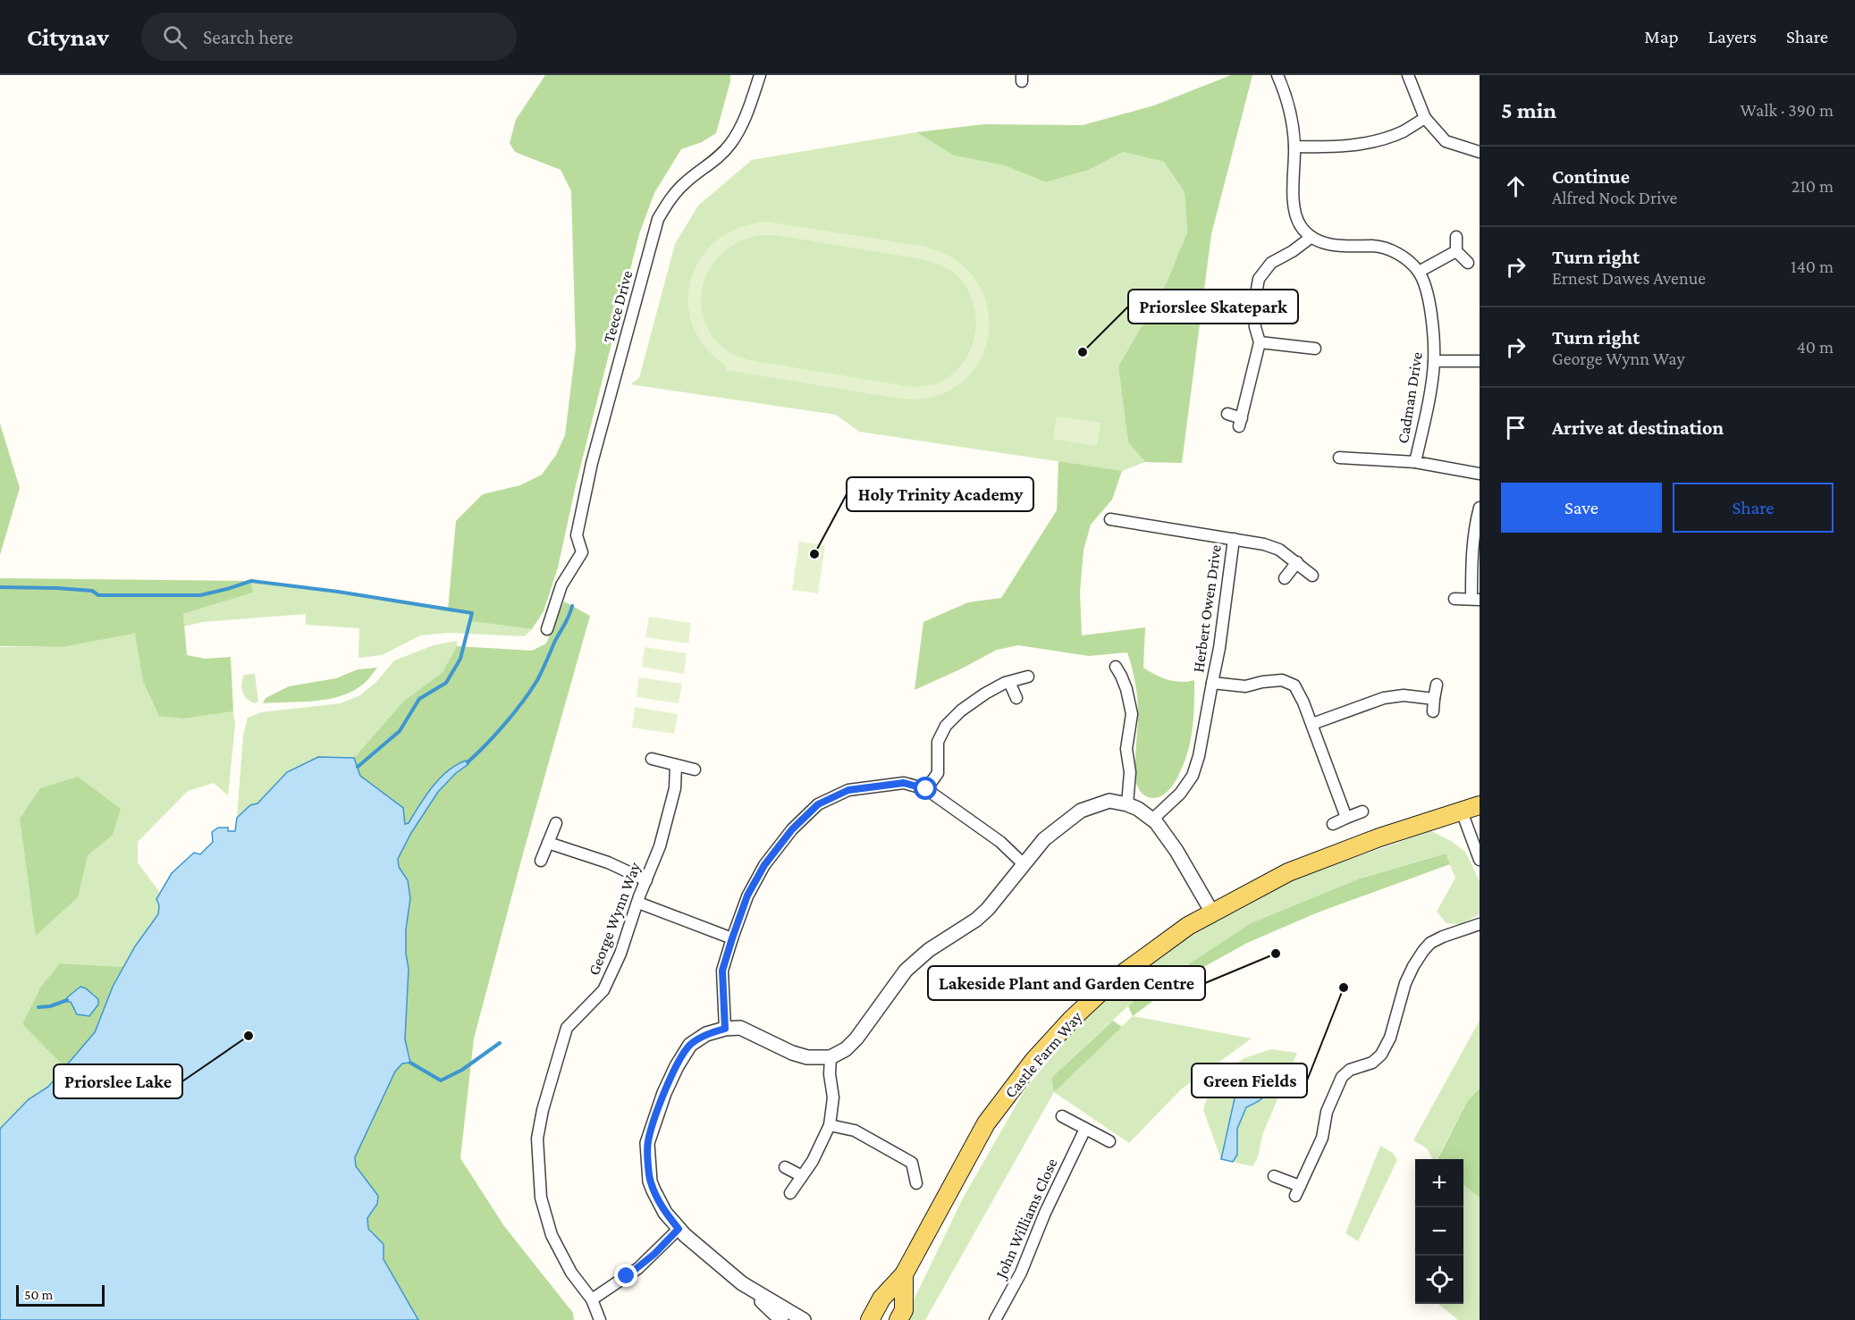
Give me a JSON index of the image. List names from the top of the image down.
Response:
{
  "streets": {
    "main road": ["Castle Farm Way"],
    "street": [
      "Teece Drive",
      "Cadman Drive",
      "Herbert Owen Drive",
      "George Wynn Way",
      "John Williams Close"
    ]
  },
  "places": [
    "Priorslee Skatepark",
    "Holy Trinity Academy",
    "Lakeside Plant and Garden Centre",
    "Green Fields",
    "Priorslee Lake"
  ],
  "scale_bar": "50 m",
  "page": {
    "header": "Citynav",
    "search": "Search here",
    "nav": ["Map", "Layers", "Share"],
    "heading": ["5 min", "Walk · 390 m"],
    "list": [
      ["Continue", "Alfred Nock Drive", "210 m"],
      ["Turn right", "Ernest Dawes Avenue", "140 m"],
      ["Turn right", "George Wynn Way", "40 m"],
      "Arrive at destination"
    ],
    "buttons": ["Save", "Share"],
    "map_buttons": ["+", "−"],
    "scale": "50 m"
  }
}
